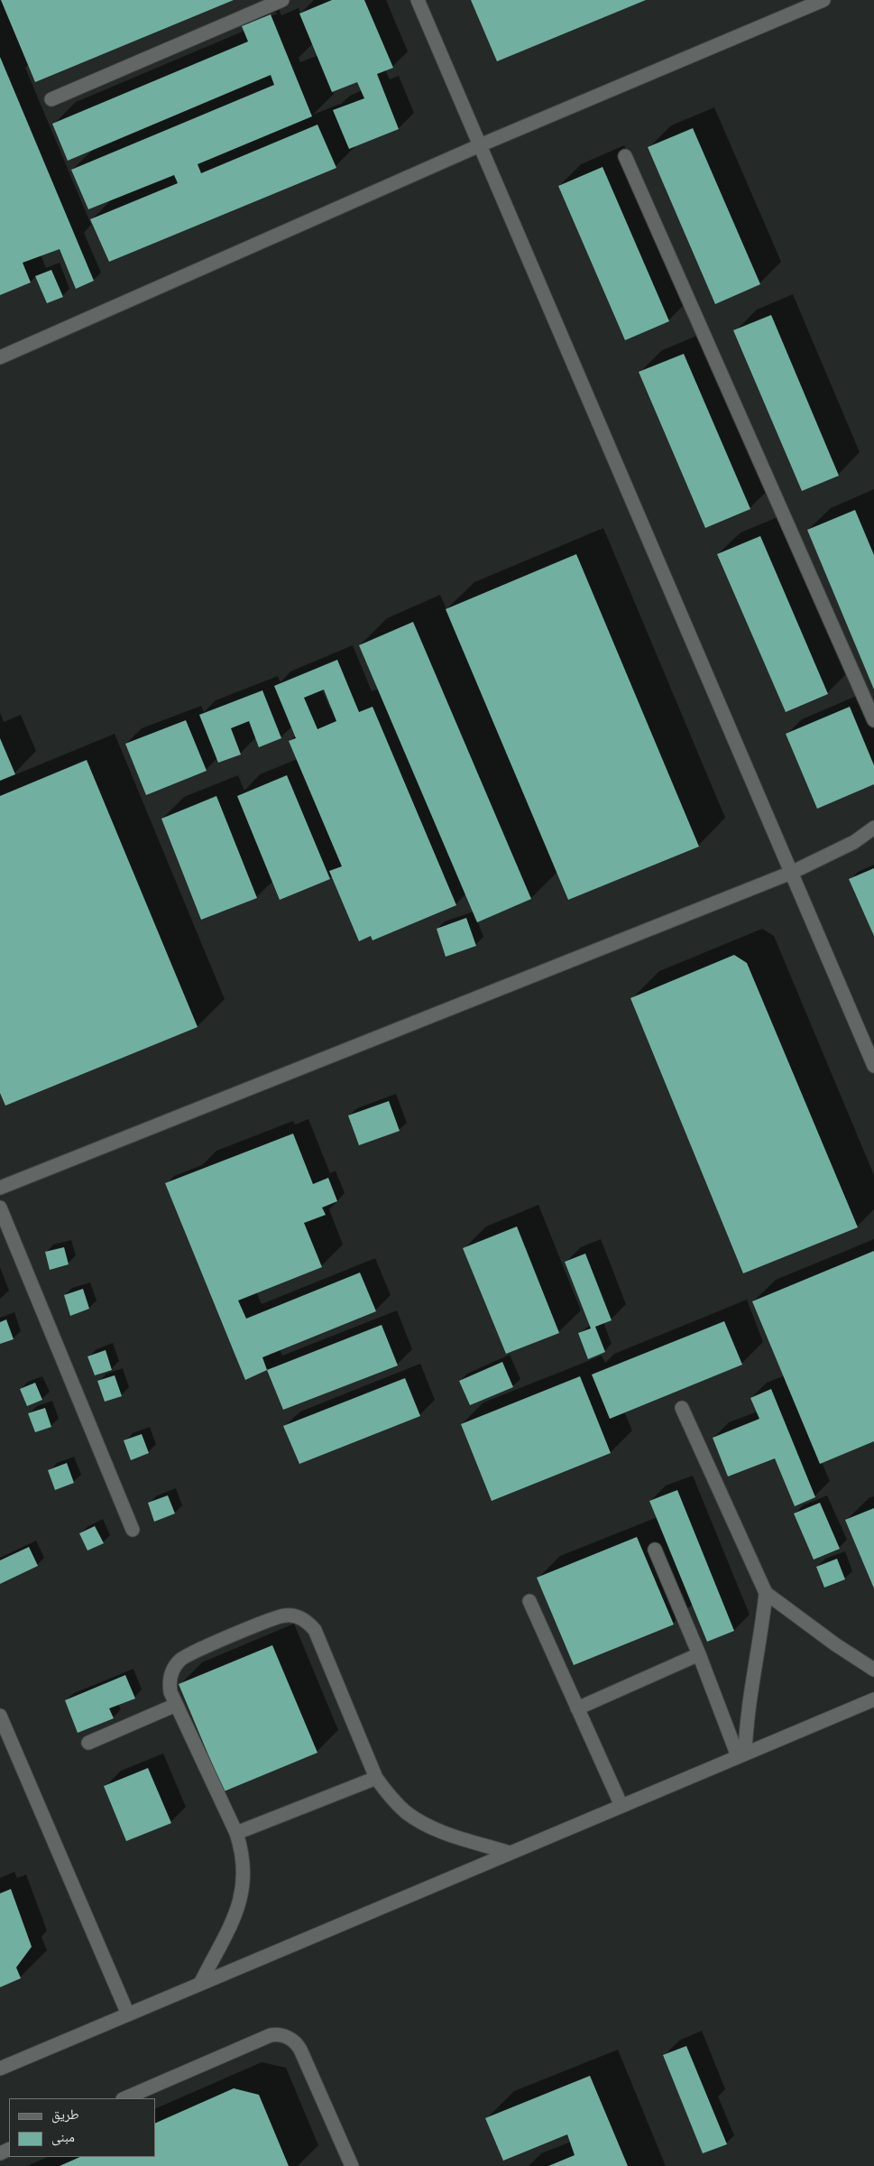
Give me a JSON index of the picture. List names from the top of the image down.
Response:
{
  "legend": ["طريق", "مبنى"]
}
